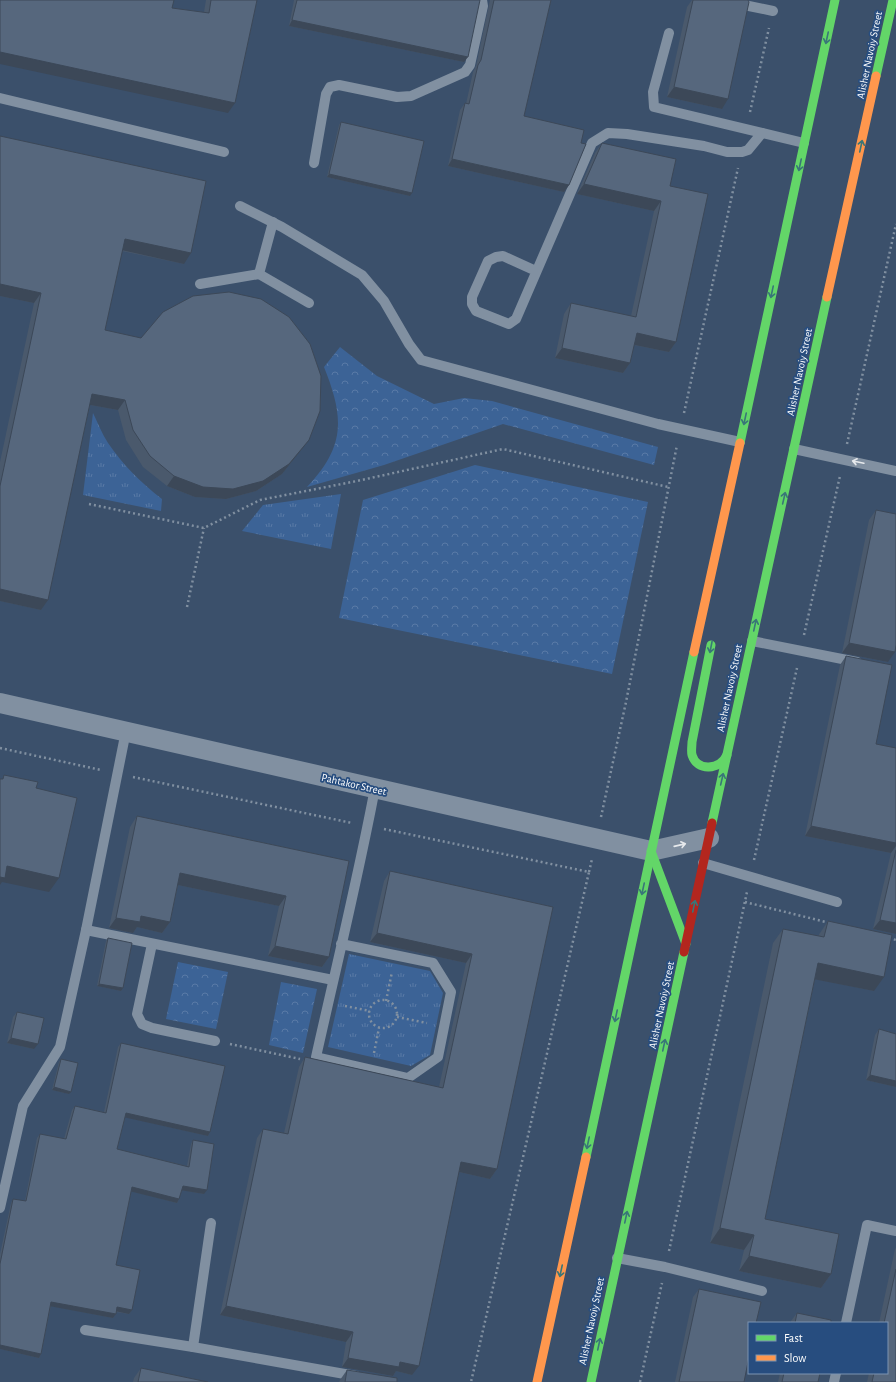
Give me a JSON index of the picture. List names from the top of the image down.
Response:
{
  "streets": {
    "main road": ["Alisher Navoiy Street"],
    "street": ["Pahtakor Street"]
  },
  "crossings": [
    ["Alisher Navoiy Street", "Pahtakor Street"]
  ],
  "legend": ["Fast", "Slow"]
}
